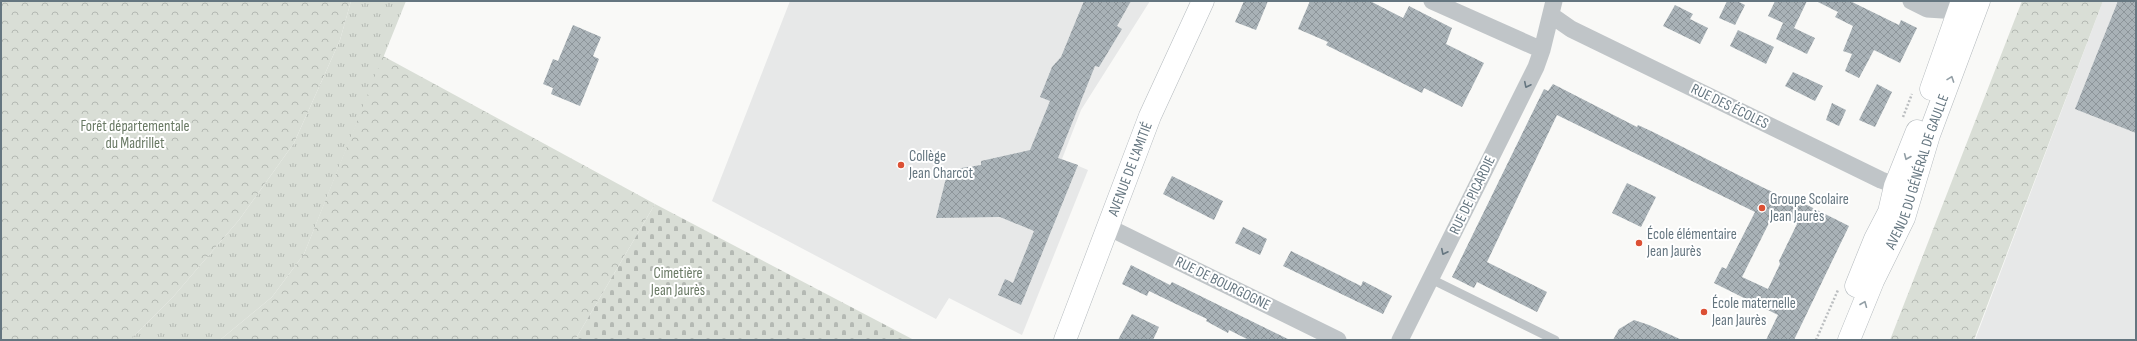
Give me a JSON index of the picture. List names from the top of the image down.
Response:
{
  "streets": {
    "main road": ["AVENUE DE L'AMITIÉ", "AVENUE DU GÉNÉRAL DE GAULLE"],
    "street": ["RUE DES ÉCOLES", "RUE DE PICARDIE", "RUE DE BOURGOGNE"]
  },
  "crossings": [
    ["RUE DES ÉCOLES", "AVENUE DU GÉNÉRAL DE GAULLE"],
    ["RUE DES ÉCOLES", "RUE DE PICARDIE"],
    ["AVENUE DE L'AMITIÉ", "RUE DE BOURGOGNE"]
  ],
  "one_way": ["RUE DE PICARDIE"],
  "parks": ["Forêt départementale du Madrillet", "Cimetière Jean Jaurès"],
  "places": [
    "Collège Jean Charcot",
    "Groupe Scolaire Jean Jaurès",
    "École élémentaire Jean Jaurès",
    "École maternelle Jean Jaurès"
  ]
}
